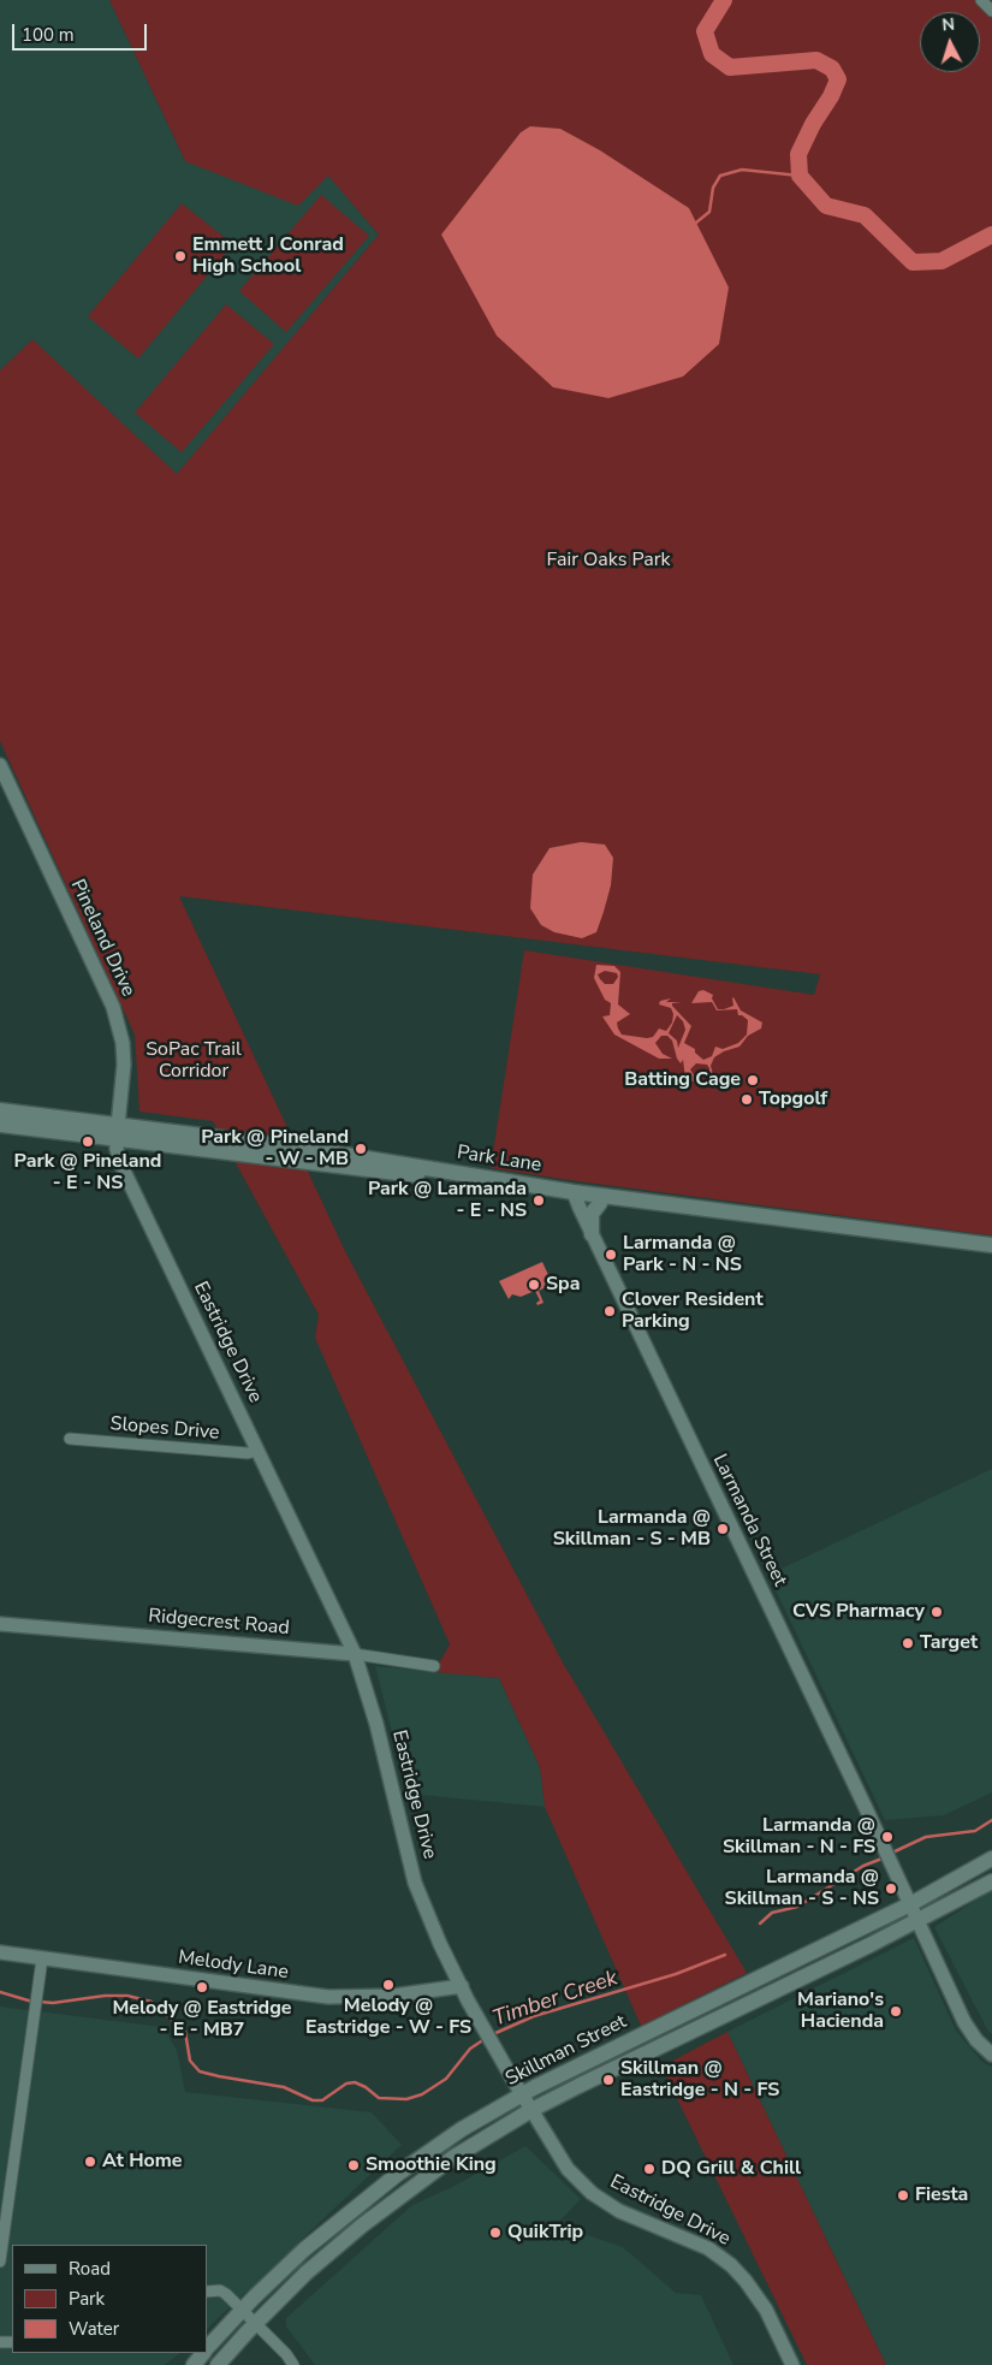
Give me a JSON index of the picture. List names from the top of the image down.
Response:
{
  "streets": {
    "main road": ["Park Lane", "Skillman Street"],
    "street": [
      "Pineland Drive",
      "Eastridge Drive",
      "Slopes Drive",
      "Larmanda Street",
      "Ridgecrest Road",
      "Melody Lane"
    ]
  },
  "crossings": [
    ["Pineland Drive", "Park Lane"],
    ["Pineland Drive", "Eastridge Drive"],
    ["Park Lane", "Eastridge Drive"],
    ["Park Lane", "Larmanda Street"],
    ["Eastridge Drive", "Slopes Drive"],
    ["Eastridge Drive", "Ridgecrest Road"],
    ["Eastridge Drive", "Melody Lane"],
    ["Eastridge Drive", "Skillman Street"],
    ["Larmanda Street", "Skillman Street"]
  ],
  "water": ["Timber Creek"],
  "parks": ["Fair Oaks Park", "SoPac Trail Corridor"],
  "places": [
    "Emmett J Conrad High School",
    "Batting Cage",
    "Topgolf",
    "Park @ Pineland - E - NS",
    "Park @ Pineland - W - MB",
    "Park @ Larmanda - E - NS",
    "Larmanda @ Park - N - NS",
    "Spa",
    "Clover Resident Parking",
    "Larmanda @ Skillman - S - MB",
    "CVS Pharmacy",
    "Target",
    "Larmanda @ Skillman - N - FS",
    "Larmanda @ Skillman - S - NS",
    "Melody @ Eastridge - W - FS",
    "Melody @ Eastridge - E - MB7",
    "Mariano's Hacienda",
    "Skillman @ Eastridge - N - FS",
    "At Home",
    "Smoothie King",
    "DQ Grill & Chill",
    "Fiesta",
    "QuikTrip"
  ],
  "legend": ["Road", "Park", "Water"],
  "scale_bar": "100 m",
  "north": "top"
}
